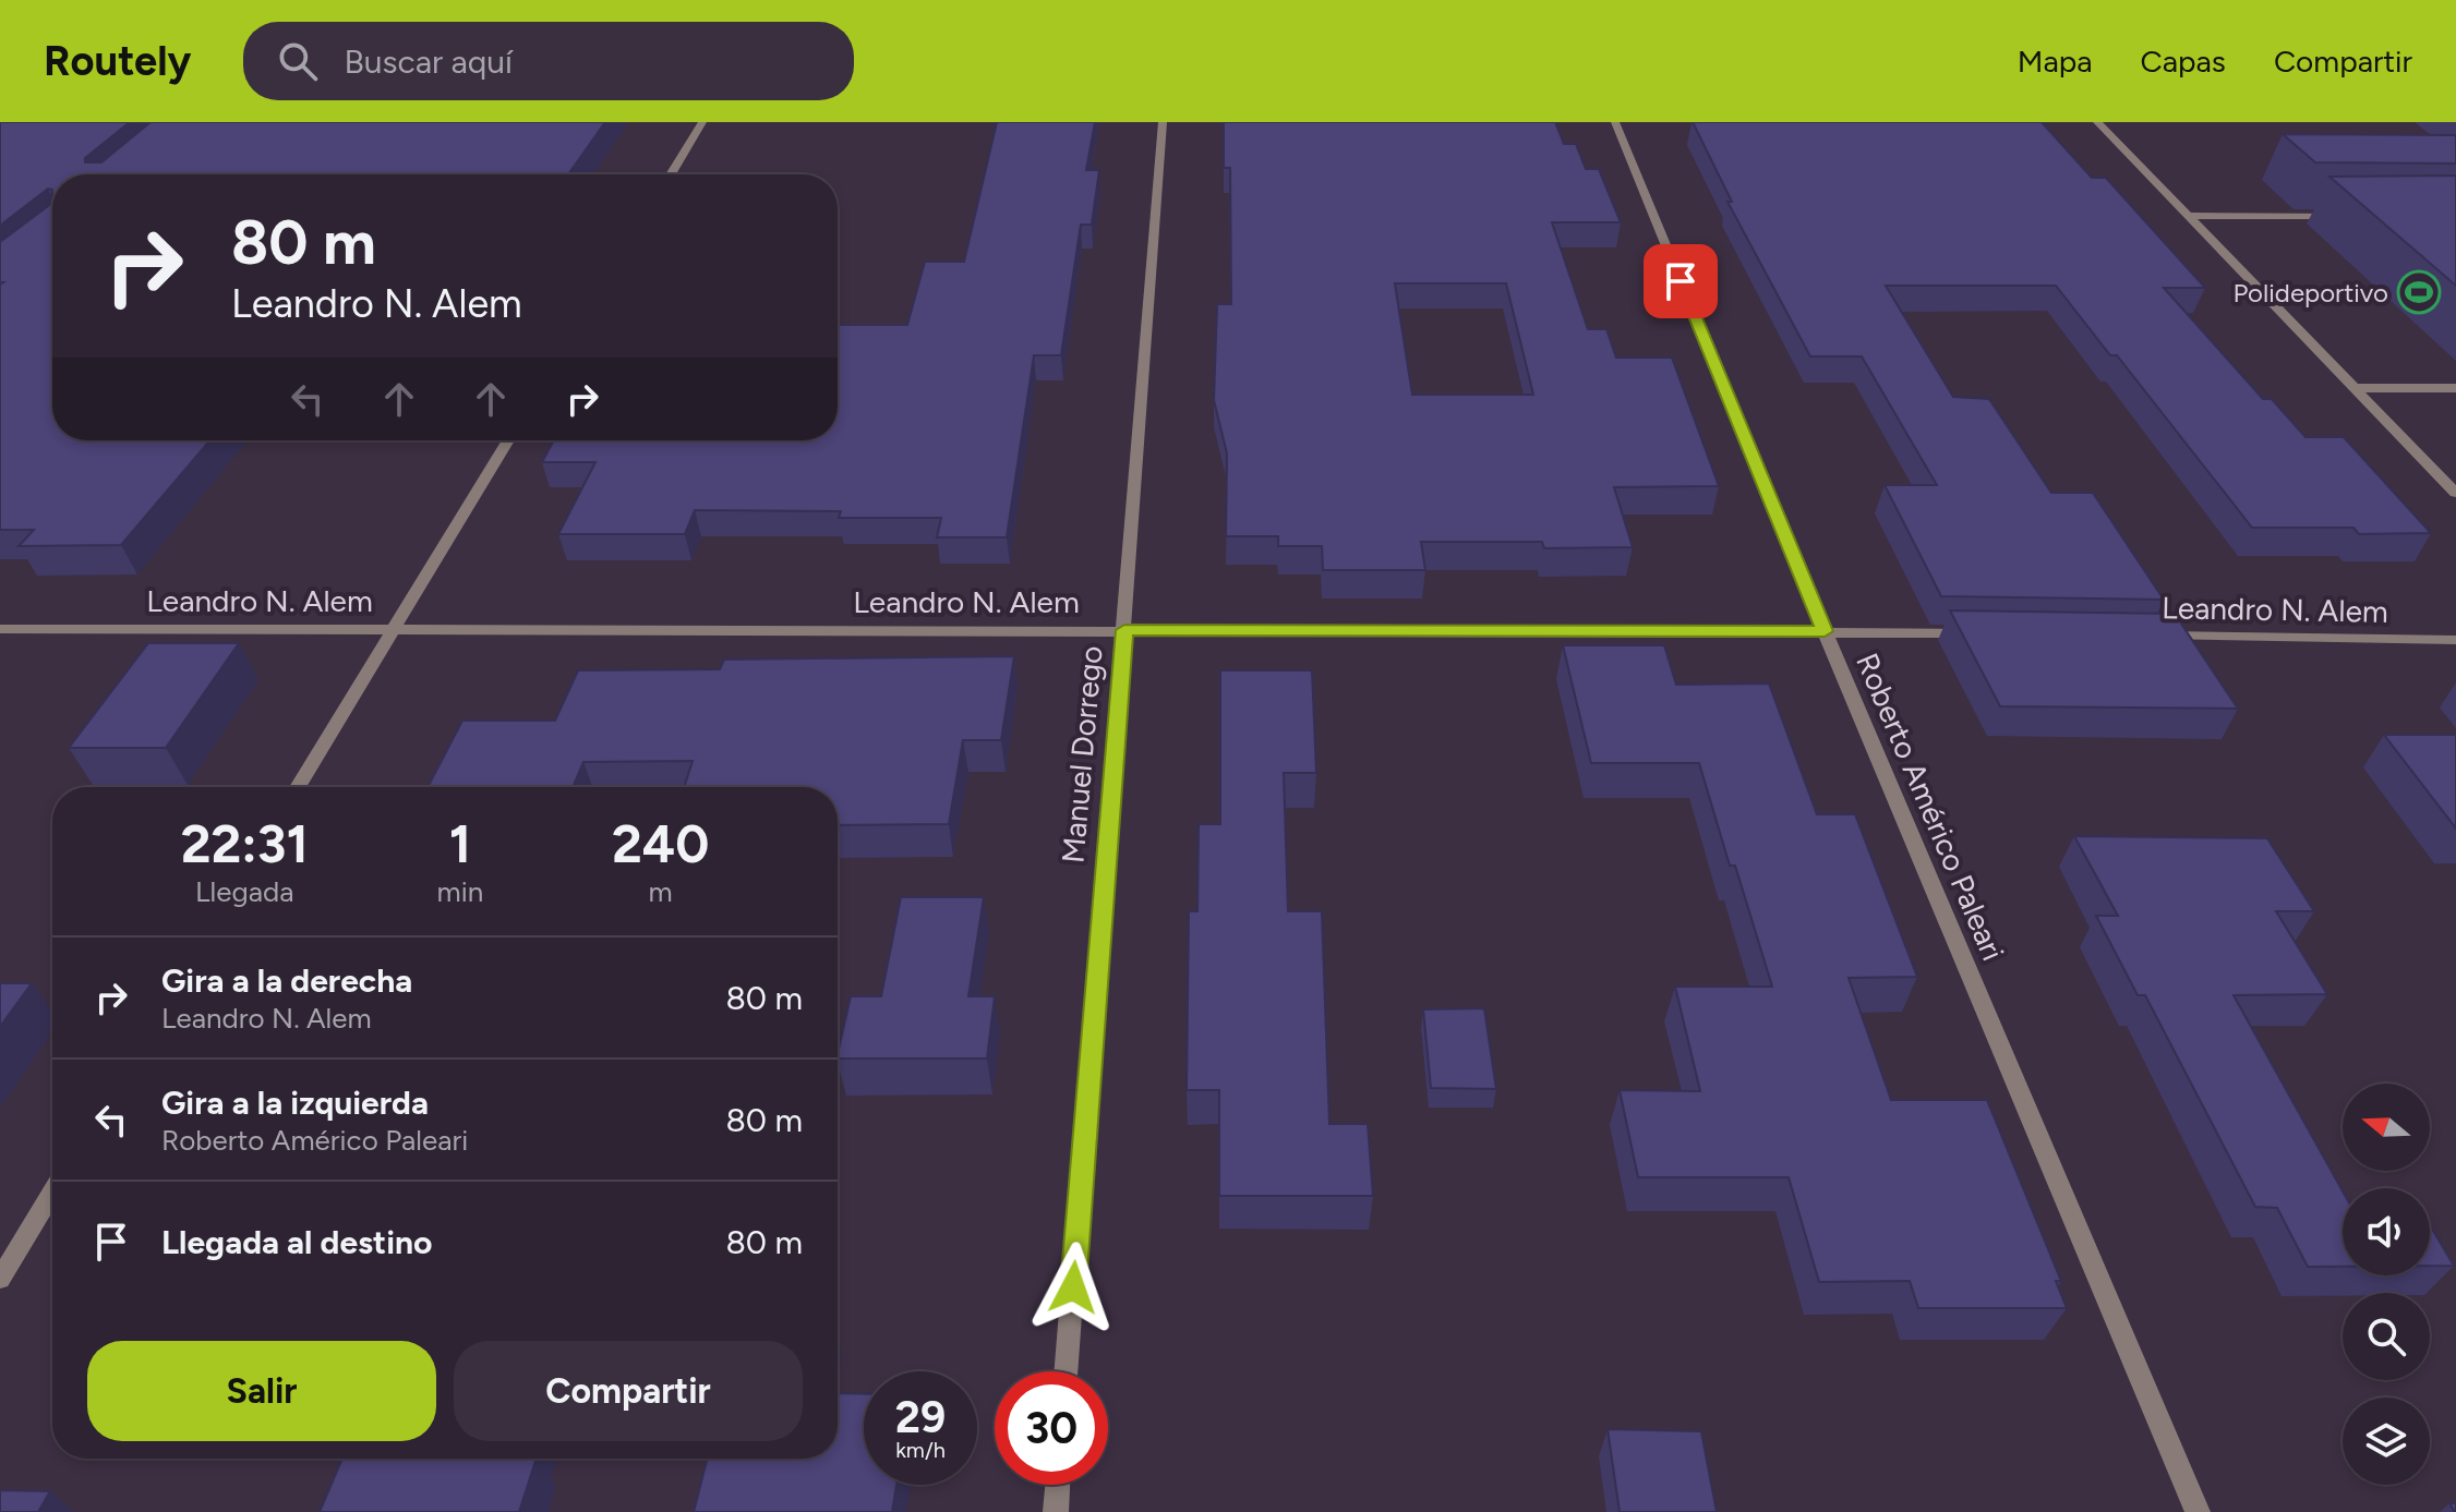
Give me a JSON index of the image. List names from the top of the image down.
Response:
{
  "streets": {
    "street": ["Leandro N. Alem", "Manuel Dorrego", "Roberto Américo Paleari"]
  },
  "crossings": [
    ["Leandro N. Alem", "Manuel Dorrego"],
    ["Leandro N. Alem", "Roberto Américo Paleari"]
  ],
  "places": {
    "sports": ["Polideportivo"]
  },
  "north": "left",
  "page": {
    "header": "Routely",
    "search": "Buscar aquí",
    "nav": ["Mapa", "Capas", "Compartir"],
    "turn": ["80 m", "Leandro N. Alem"],
    "eta": [
      "22:31",
      "Llegada",
      "1",
      "min",
      "240",
      "m"
    ],
    "list": [
      {
        "name": "Gira a la derecha",
        "note": "Leandro N. Alem",
        "value": "80 m"
      },
      {
        "name": "Gira a la izquierda",
        "note": "Roberto Américo Paleari",
        "value": "80 m"
      },
      {
        "name": "Llegada al destino",
        "value": "80 m"
      }
    ],
    "buttons": ["Salir", "Compartir"],
    "speed": "29 km/h",
    "limit": "30"
  }
}
